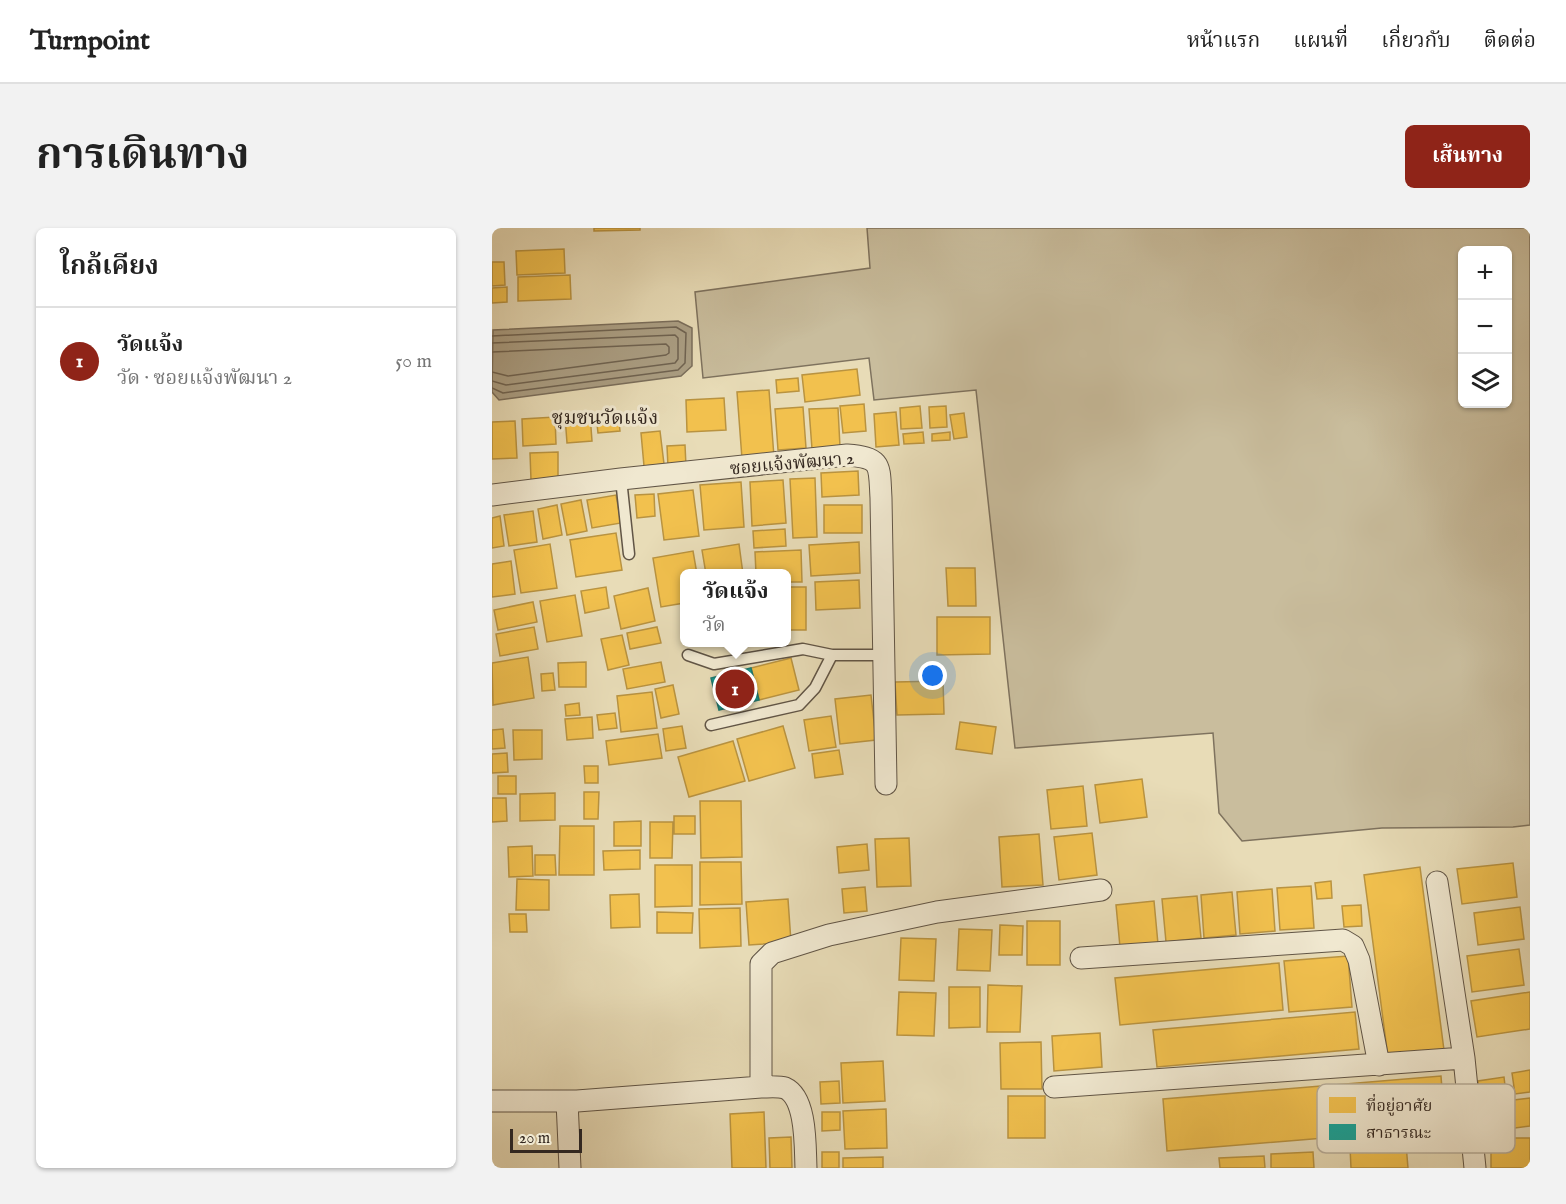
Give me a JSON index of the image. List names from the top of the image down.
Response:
{
  "streets": {
    "street": ["ซอยแจ้งพัฒนา 2"]
  },
  "districts": ["ชุมชนวัดแจ้ง"],
  "legend": ["ที่อยู่อาศัย", "สาธารณะ"],
  "scale_bar": "20 m",
  "page": {
    "header": "Turnpoint",
    "nav": [
      "หน้าแรก",
      "แผนที่",
      "เกี่ยวกับ",
      "ติดต่อ"
    ],
    "title": "การเดินทาง",
    "buttons": "เส้นทาง",
    "heading": "ใกล้เคียง",
    "map_buttons": ["+", "−"],
    "list": [
      {
        "mark": "1",
        "name": "วัดแจ้ง",
        "note": "วัด · ซอยแจ้งพัฒนา 2",
        "value": "50 m"
      }
    ],
    "popup": ["วัดแจ้ง", "วัด"],
    "pins": "1",
    "scale": "20 m"
  }
}
